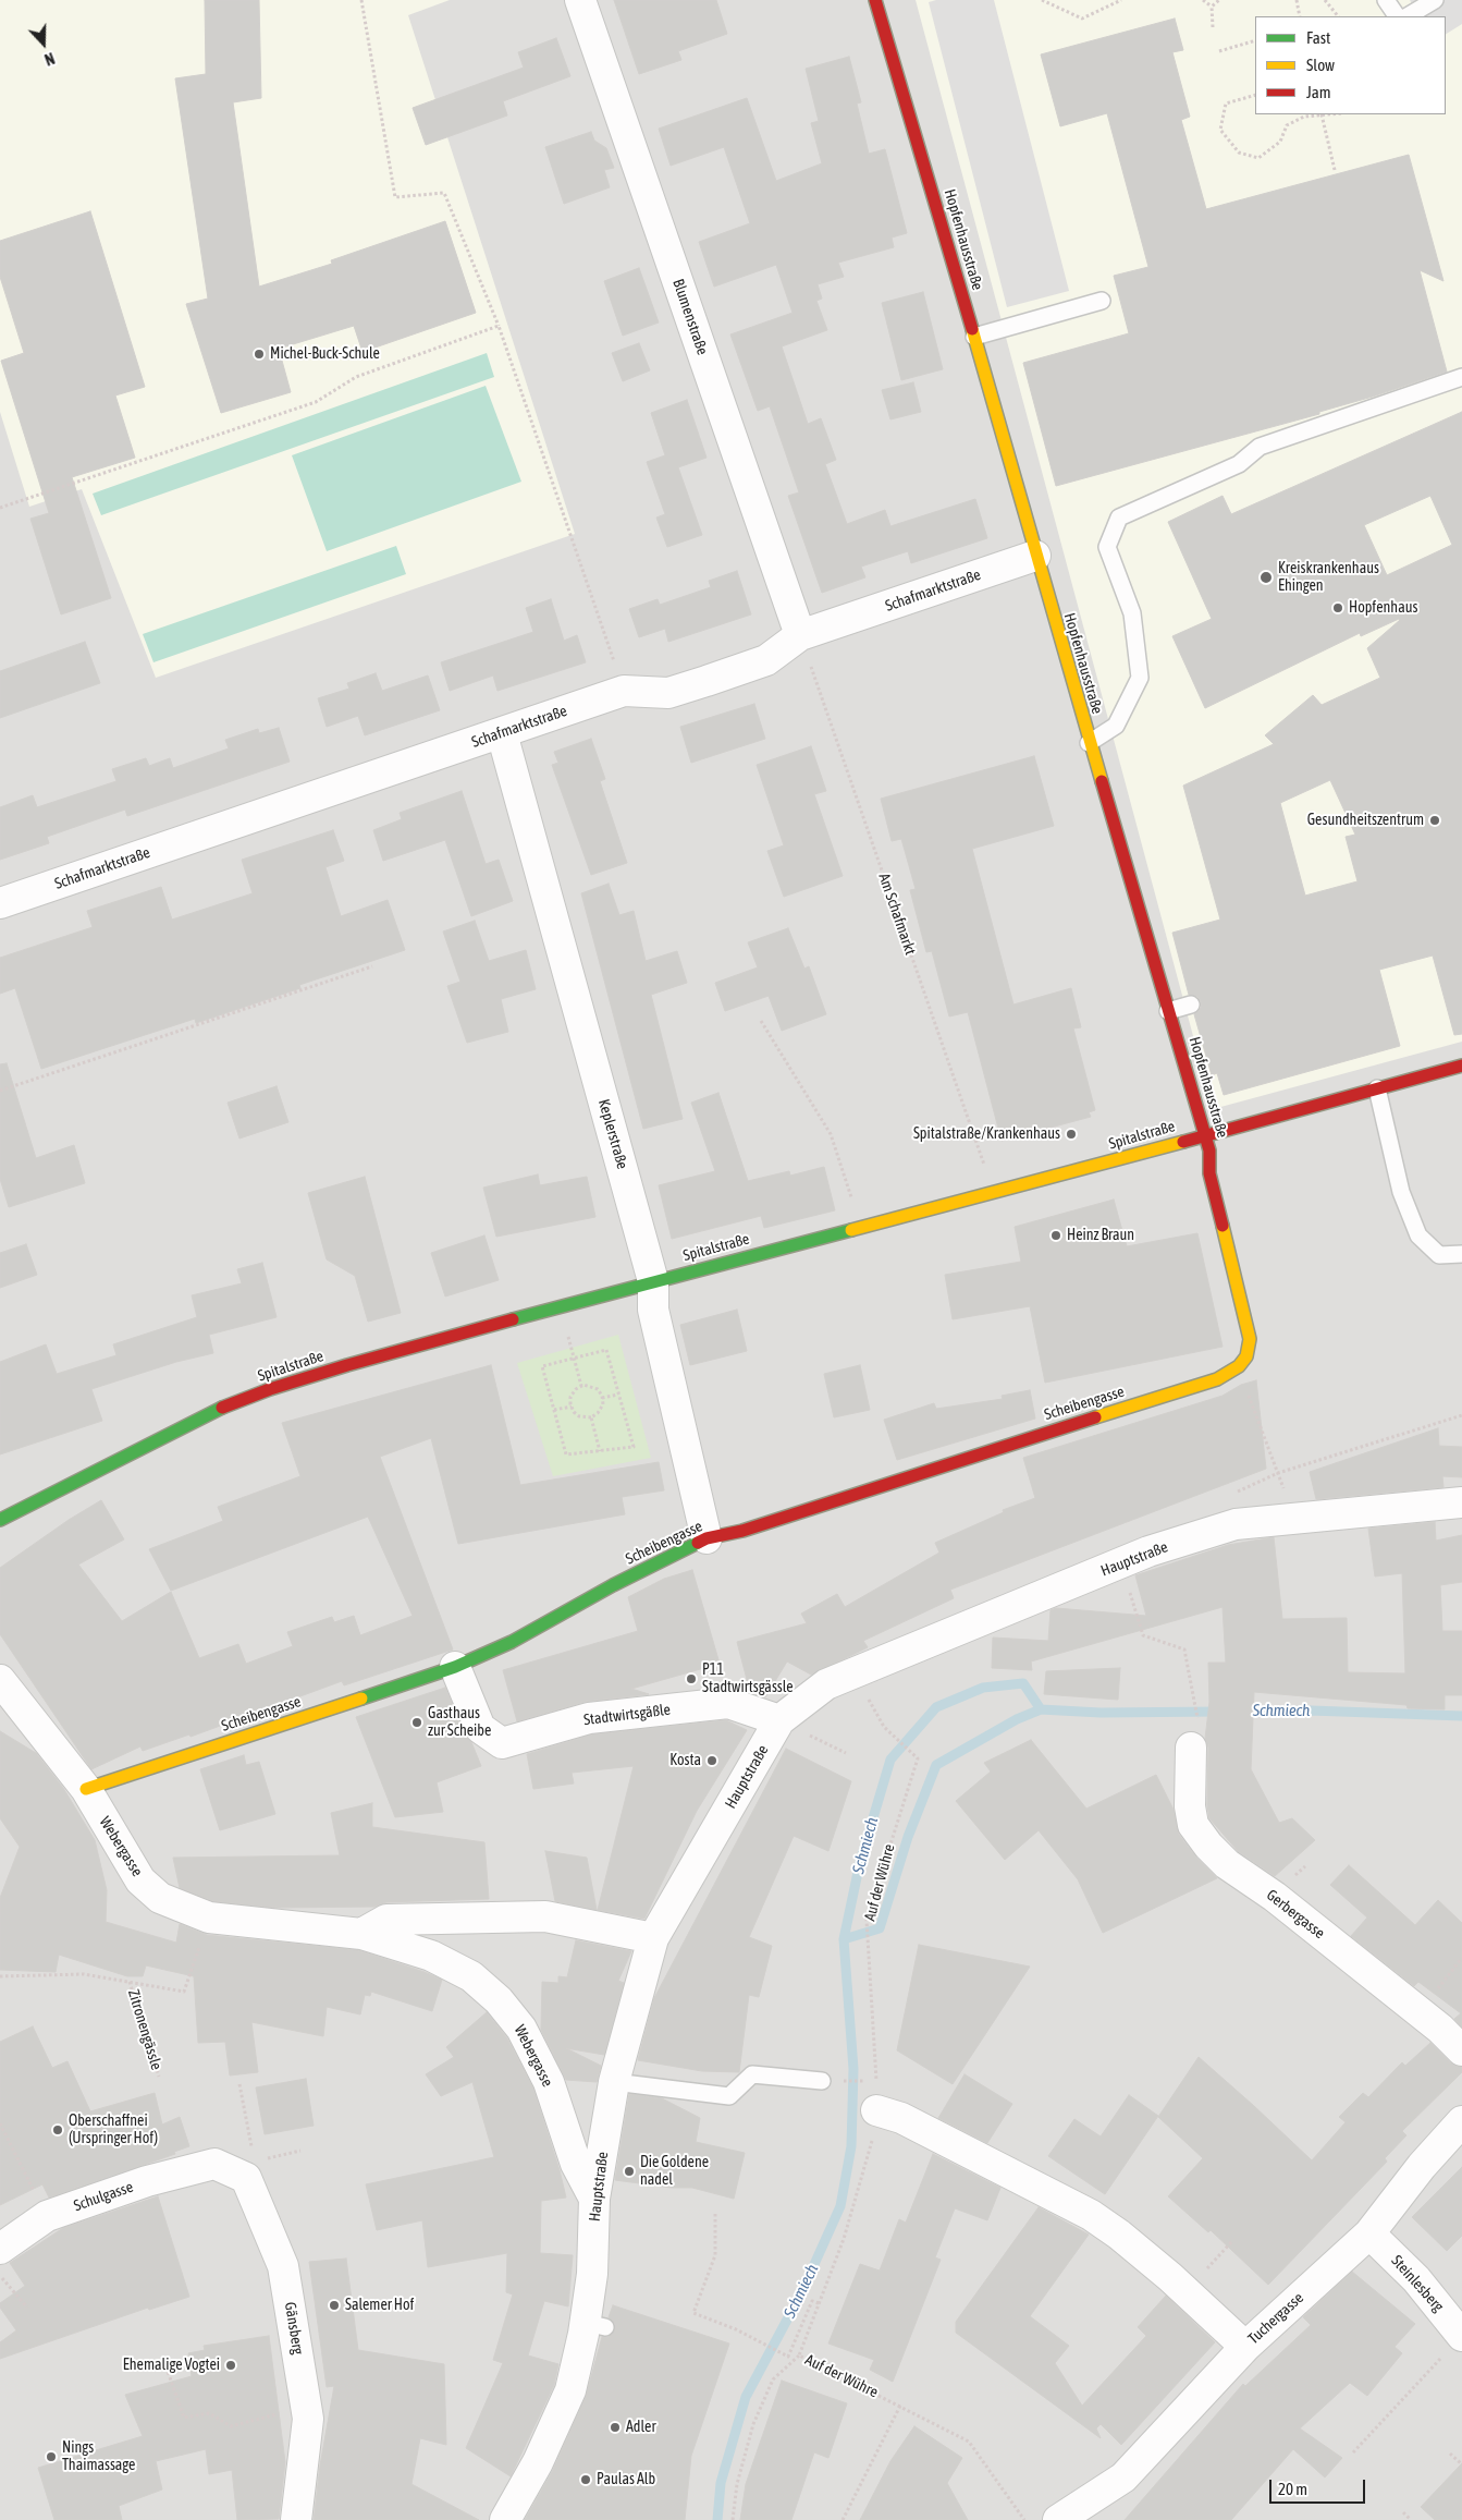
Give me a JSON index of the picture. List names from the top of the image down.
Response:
{
  "streets": {
    "street": [
      "Hopfenhausstraße",
      "Blumenstraße",
      "Schafmarktstraße",
      "Keplerstraße",
      "Spitalstraße",
      "Scheibengasse",
      "Hauptstraße",
      "Stadtwirtsgäßle",
      "Webergasse",
      "Gerbergasse",
      "Schulgasse",
      "Steinlesberg",
      "Tuchergasse",
      "Gänsberg"
    ],
    "path": ["Am Schafmarkt", "Auf der Wühre", "Zitronengässle"]
  },
  "crossings": [
    ["Hopfenhausstraße", "Schafmarktstraße"],
    ["Hopfenhausstraße", "Spitalstraße"],
    ["Hopfenhausstraße", "Scheibengasse"],
    ["Blumenstraße", "Schafmarktstraße"],
    ["Blumenstraße", "Am Schafmarkt"],
    ["Schafmarktstraße", "Am Schafmarkt"],
    ["Schafmarktstraße", "Keplerstraße"],
    ["Am Schafmarkt", "Spitalstraße"],
    ["Keplerstraße", "Spitalstraße"],
    ["Keplerstraße", "Scheibengasse"],
    ["Scheibengasse", "Stadtwirtsgäßle"],
    ["Scheibengasse", "Webergasse"],
    ["Hauptstraße", "Stadtwirtsgäßle"],
    ["Hauptstraße", "Webergasse"],
    ["Webergasse", "Zitronengässle"],
    ["Schulgasse", "Gänsberg"],
    ["Steinlesberg", "Tuchergasse"]
  ],
  "water": ["Schmiech"],
  "places": [
    "Michel-Buck-Schule",
    "Kreiskrankenhaus Ehingen",
    "Hopfenhaus",
    "Gesundheitszentrum",
    "Spitalstraße/Krankenhaus",
    "Heinz Braun",
    "P11 Stadtwirtsgässle",
    "Gasthaus zur Scheibe",
    "Kosta",
    "Oberschaffnei (Urspringer Hof)",
    "Die Goldene nadel",
    "Salemer Hof",
    "Ehemalige Vogtei",
    "Adler",
    "Nings Thaimassage",
    "Paulas Alb"
  ],
  "legend": ["Fast", "Slow", "Jam"],
  "scale_bar": "20 m",
  "north": "bottom"
}
